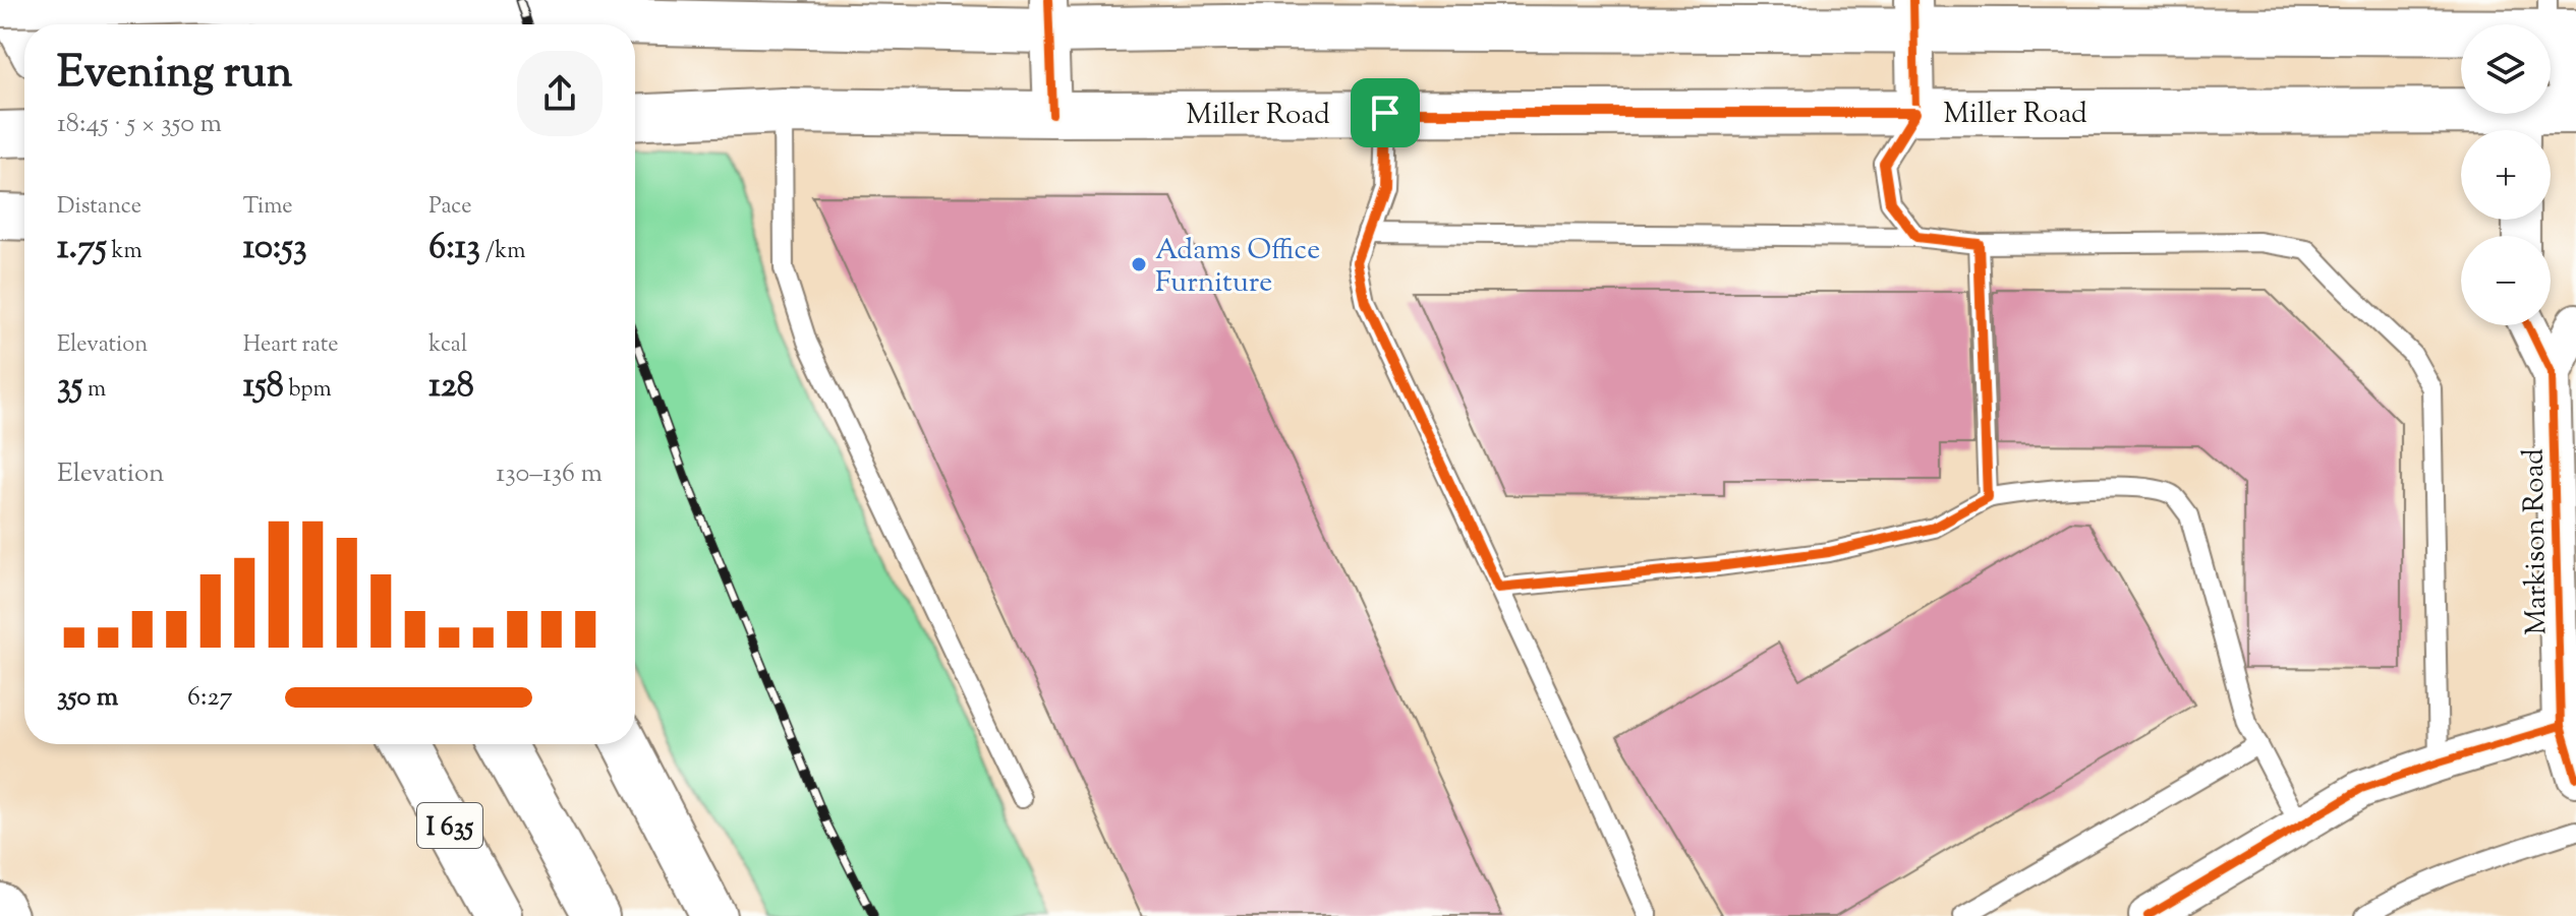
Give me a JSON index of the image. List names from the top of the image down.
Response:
{
  "streets": {
    "main road": ["Miller Road", "I 635"],
    "street": ["Markison Road"]
  },
  "places": ["Adams Office Furniture"],
  "page": {
    "map_buttons": ["+", "−"],
    "heading": ["Evening run", "18:45 · 5 × 350 m"],
    "stats": [
      ["Distance", "1.75 km"],
      ["Time", "10:53"],
      ["Pace", "6:13 /km"],
      ["Elevation", "35 m"],
      ["Heart rate", "158 bpm"],
      ["kcal", "128"]
    ],
    "chart": ["Elevation", "130–136 m"],
    "list": [
      {
        "name": "350 m",
        "note": "6:27"
      }
    ]
  }
}
